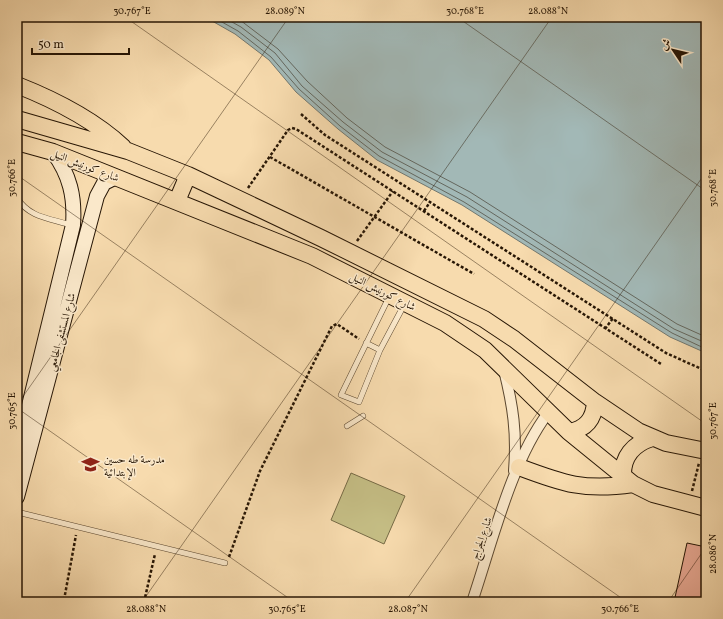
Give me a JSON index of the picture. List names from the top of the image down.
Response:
{
  "streets": {
    "main road": ["شارع كورنيش النيل", "شارع المستشفى الجامعي"],
    "street": ["شارع الجراج"]
  },
  "crossings": [
    ["شارع كورنيش النيل", "شارع المستشفى الجامعي"],
    ["شارع كورنيش النيل", "شارع الجراج"]
  ],
  "places": {
    "school or university": ["مدرسة طه حسين الإبتدائية"]
  },
  "scale_bar": "50 m",
  "north": "top left",
  "coordinates": [
    "30.767°E",
    "28.089°N",
    "30.768°E",
    "28.088°N",
    "30.766°E",
    "30.765°E",
    "28.086°N",
    "28.087°N"
  ]
}
